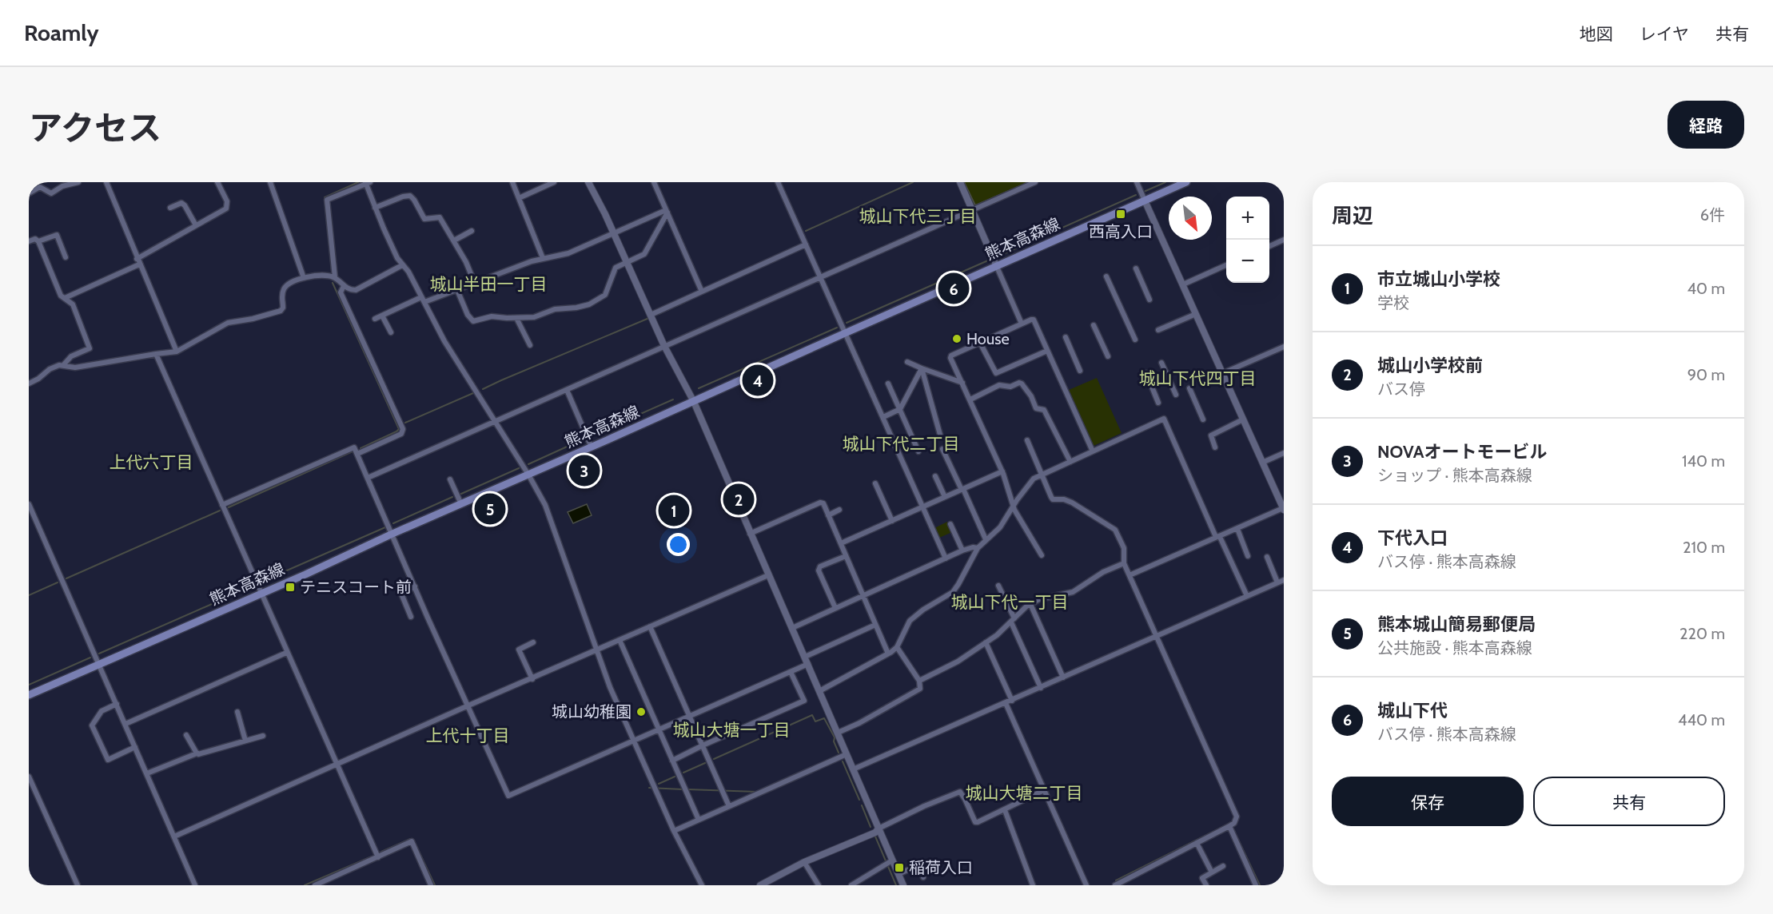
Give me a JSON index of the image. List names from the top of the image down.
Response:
{
  "streets": {
    "main road": ["熊本高森線"]
  },
  "districts": [
    "城山下代三丁目",
    "城山半田一丁目",
    "城山下代四丁目",
    "城山下代二丁目",
    "上代六丁目",
    "城山下代一丁目",
    "城山大塘一丁目",
    "上代十丁目",
    "城山大塘二丁目"
  ],
  "places": {
    "transit": ["西高入口", "テニスコート前", "稲荷入口"],
    "other": ["House", "城山幼稚園"]
  },
  "north": "bottom right",
  "page": {
    "header": "Roamly",
    "nav": ["地図", "レイヤ", "共有"],
    "title": "アクセス",
    "buttons": [
      "経路",
      ["保存", "共有"]
    ],
    "heading": ["周辺", "6件"],
    "map_buttons": ["+", "−"],
    "list": [
      {
        "mark": "1",
        "name": "市立城山小学校",
        "note": "学校",
        "value": "40 m"
      },
      {
        "mark": "2",
        "name": "城山小学校前",
        "note": "バス停",
        "value": "90 m"
      },
      {
        "mark": "3",
        "name": "NOVAオートモービル",
        "note": "ショップ · 熊本高森線",
        "value": "140 m"
      },
      {
        "mark": "4",
        "name": "下代入口",
        "note": "バス停 · 熊本高森線",
        "value": "210 m"
      },
      {
        "mark": "5",
        "name": "熊本城山簡易郵便局",
        "note": "公共施設 · 熊本高森線",
        "value": "220 m"
      },
      {
        "mark": "6",
        "name": "城山下代",
        "note": "バス停 · 熊本高森線",
        "value": "440 m"
      }
    ],
    "pins": [
      "6",
      "4",
      "3",
      "2",
      "5",
      "1"
    ]
  }
}
